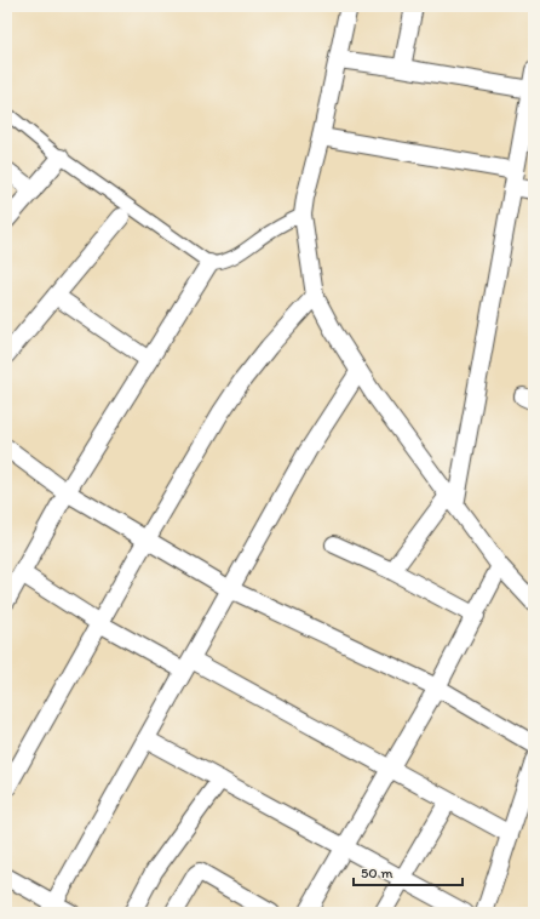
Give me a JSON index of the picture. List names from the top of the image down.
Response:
{
  "scale_bar": "50 m"
}
